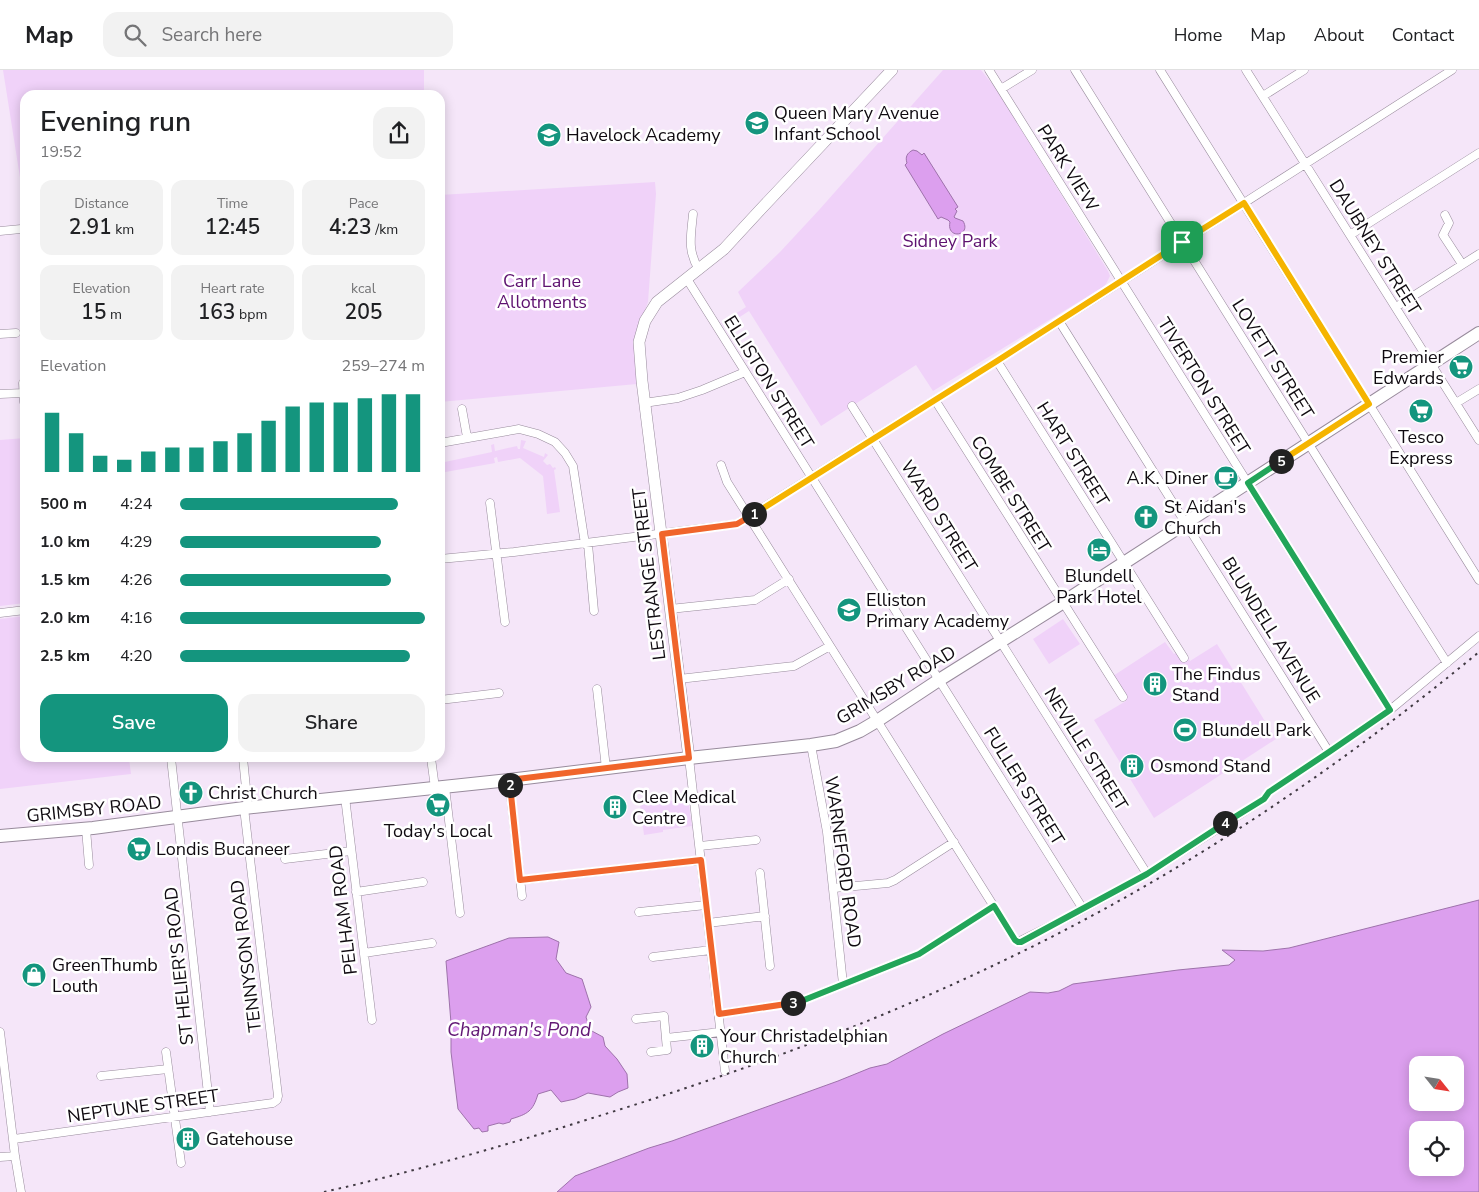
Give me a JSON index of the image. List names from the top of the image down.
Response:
{
  "streets": {
    "main road": ["GRIMSBY ROAD"],
    "street": [
      "PARK VIEW",
      "DAUBNEY STREET",
      "LOVETT STREET",
      "ELLISTON STREET",
      "TIVERTON STREET",
      "HART STREET",
      "COMBE STREET",
      "WARD STREET",
      "LESTRANGE STREET",
      "BLUNDELL AVENUE",
      "NEVILLE STREET",
      "FULLER STREET",
      "WARNEFORD ROAD",
      "PELHAM ROAD",
      "TENNYSON ROAD",
      "ST HELIER'S ROAD",
      "NEPTUNE STREET"
    ]
  },
  "crossings": [
    ["PARK VIEW", "TIVERTON STREET"],
    ["DAUBNEY STREET", "GRIMSBY ROAD"],
    ["LOVETT STREET", "GRIMSBY ROAD"],
    ["ELLISTON STREET", "LESTRANGE STREET"],
    ["ELLISTON STREET", "GRIMSBY ROAD"],
    ["ELLISTON STREET", "FULLER STREET"],
    ["TIVERTON STREET", "GRIMSBY ROAD"],
    ["HART STREET", "GRIMSBY ROAD"],
    ["COMBE STREET", "GRIMSBY ROAD"],
    ["WARD STREET", "GRIMSBY ROAD"],
    ["WARD STREET", "NEVILLE STREET"],
    ["LESTRANGE STREET", "GRIMSBY ROAD"],
    ["BLUNDELL AVENUE", "GRIMSBY ROAD"],
    ["GRIMSBY ROAD", "NEVILLE STREET"],
    ["GRIMSBY ROAD", "FULLER STREET"],
    ["GRIMSBY ROAD", "WARNEFORD ROAD"],
    ["GRIMSBY ROAD", "PELHAM ROAD"],
    ["GRIMSBY ROAD", "TENNYSON ROAD"],
    ["GRIMSBY ROAD", "ST HELIER'S ROAD"],
    ["TENNYSON ROAD", "NEPTUNE STREET"],
    ["ST HELIER'S ROAD", "NEPTUNE STREET"]
  ],
  "water": ["Chapman's Pond"],
  "parks": ["Sidney Park", "Carr Lane Allotments"],
  "places": {
    "school or university": ["Queen Mary Avenue Infant School", "Havelock Academy", "Elliston Primary Academy"],
    "supermarket": [
      "Premier Edwards",
      "Tesco Express",
      "Today's Local",
      "Londis Bucaneer"
    ],
    "cafe": ["A.K. Diner"],
    "church": ["St Aidan's Church", "Christ Church"],
    "hotel": ["Blundell Park Hotel"],
    "building": [
      "The Findus Stand",
      "Osmond Stand",
      "Clee Medical Centre",
      "Your Christadelphian Church",
      "Gatehouse"
    ],
    "sports": ["Blundell Park"],
    "shop": ["GreenThumb Louth"]
  },
  "north": "bottom right",
  "page": {
    "header": "Map",
    "search": "Search here",
    "nav": [
      "Home",
      "Map",
      "About",
      "Contact"
    ],
    "heading": ["Evening run", "19:52"],
    "stats": [
      ["Distance", "2.91 km"],
      ["Time", "12:45"],
      ["Pace", "4:23 /km"],
      ["Elevation", "15 m"],
      ["Heart rate", "163 bpm"],
      ["kcal", "205"]
    ],
    "chart": ["Elevation", "259–274 m"],
    "pins": [
      "5",
      "1",
      "2",
      "4",
      "3"
    ],
    "list": [
      {
        "name": "500 m",
        "note": "4:24"
      },
      {
        "name": "1.0 km",
        "note": "4:29"
      },
      {
        "name": "1.5 km",
        "note": "4:26"
      },
      {
        "name": "2.0 km",
        "note": "4:16"
      },
      {
        "name": "2.5 km",
        "note": "4:20"
      }
    ],
    "buttons": ["Save", "Share"]
  }
}
